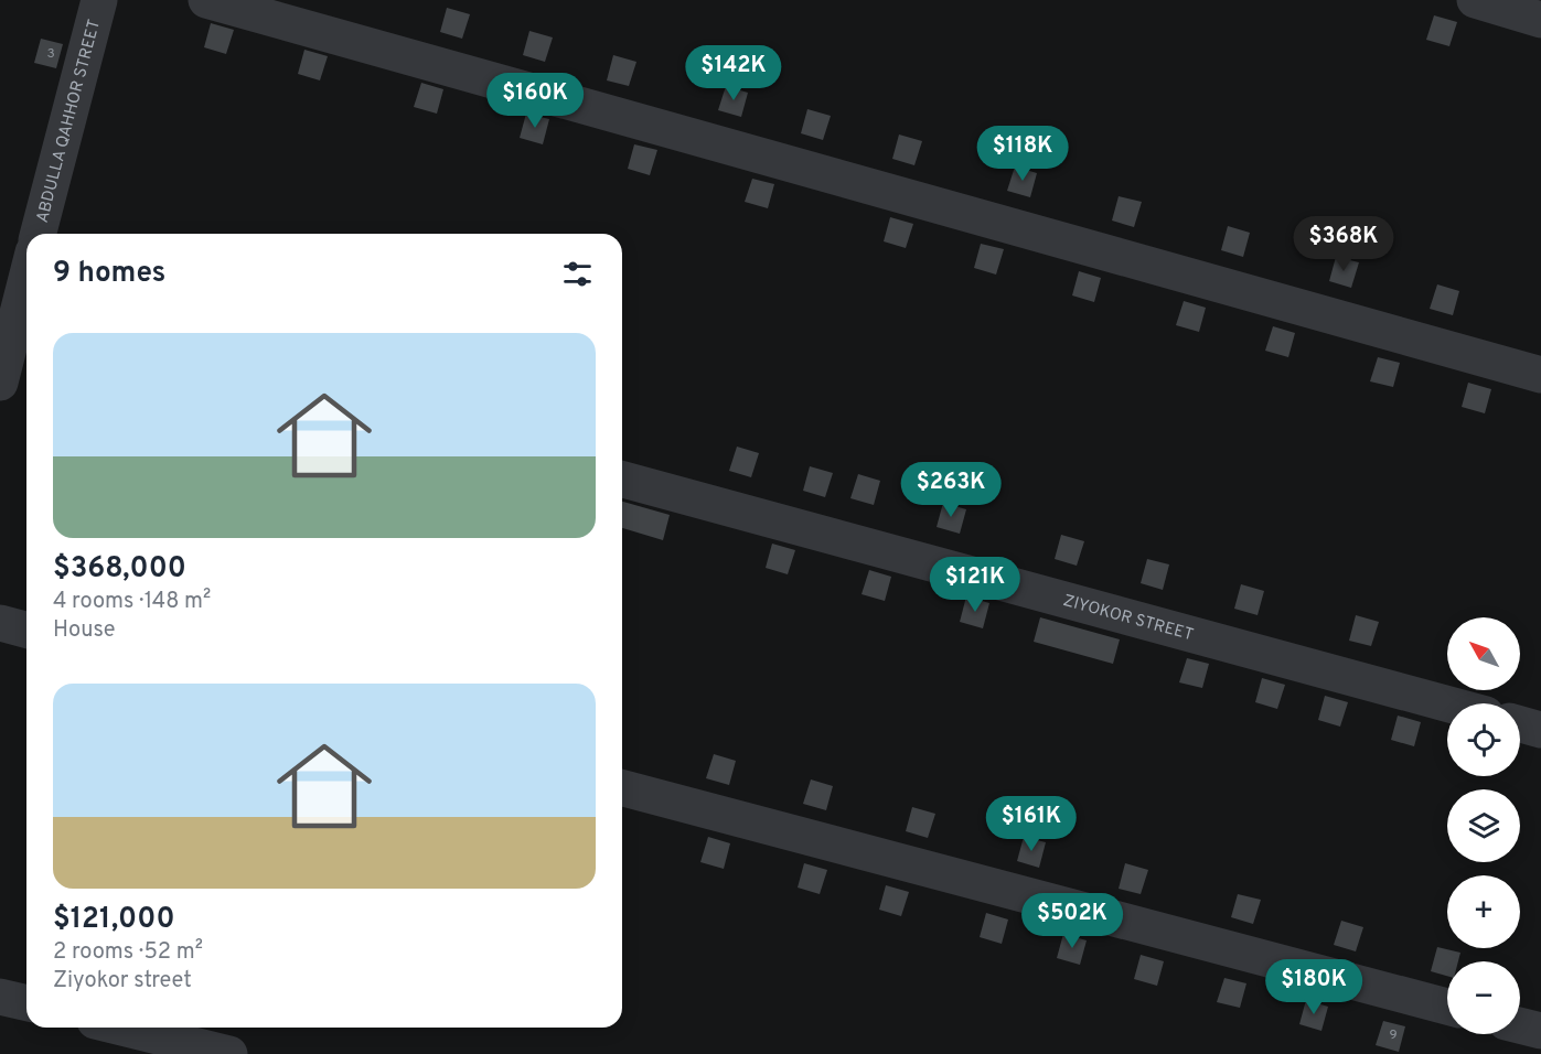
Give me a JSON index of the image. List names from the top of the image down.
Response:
{
  "streets": {
    "street": ["ABDULLA QAHHOR STREET", "ZIYOKOR STREET"]
  },
  "house_numbers": ["3", "9"],
  "north": "top left",
  "page": {
    "price": [
      "$142K",
      "$160K",
      "$118K",
      "$368K",
      "$263K",
      "$121K",
      "$161K",
      "$502K",
      "$180K"
    ],
    "heading": "9 homes",
    "list": [
      {
        "name": "$368,000",
        "note": "4 rooms · 148 m² · House"
      },
      {
        "name": "$121,000",
        "note": "2 rooms · 52 m² · Ziyokor street"
      }
    ],
    "map_buttons": ["+", "−"]
  }
}
